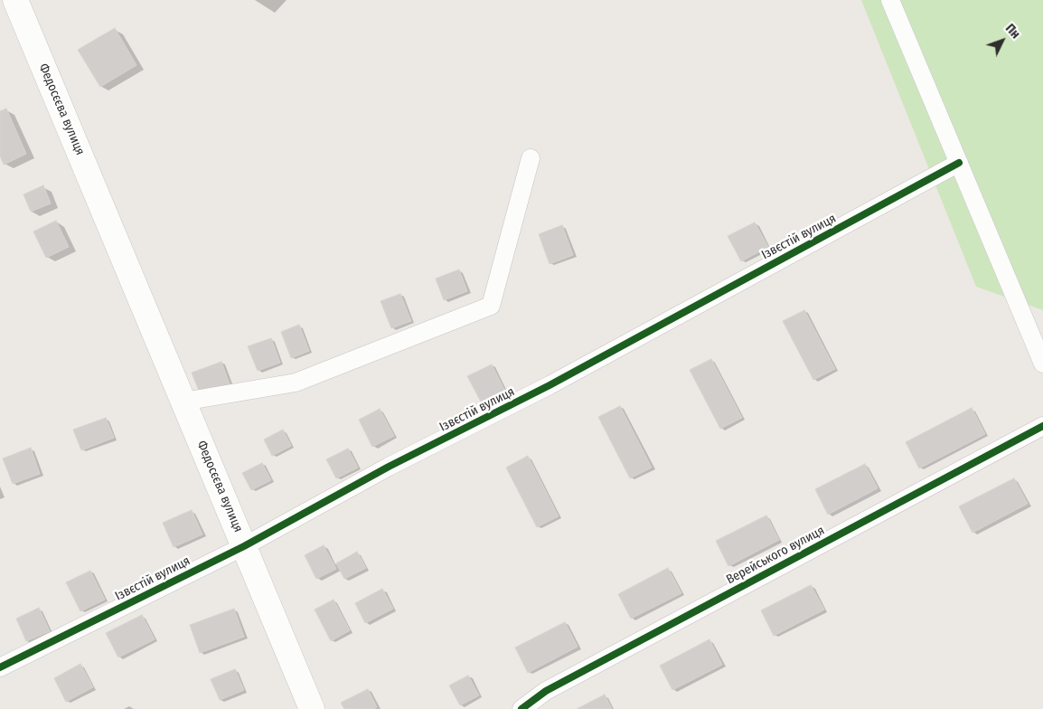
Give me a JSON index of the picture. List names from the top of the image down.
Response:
{
  "streets": {
    "main road": ["Федосєєва вулиця"],
    "street": ["Ізвєстій вулиця", "Верейського вулиця"]
  },
  "crossings": [
    ["Федосєєва вулиця", "Ізвєстій вулиця"]
  ],
  "north": "top right"
}
